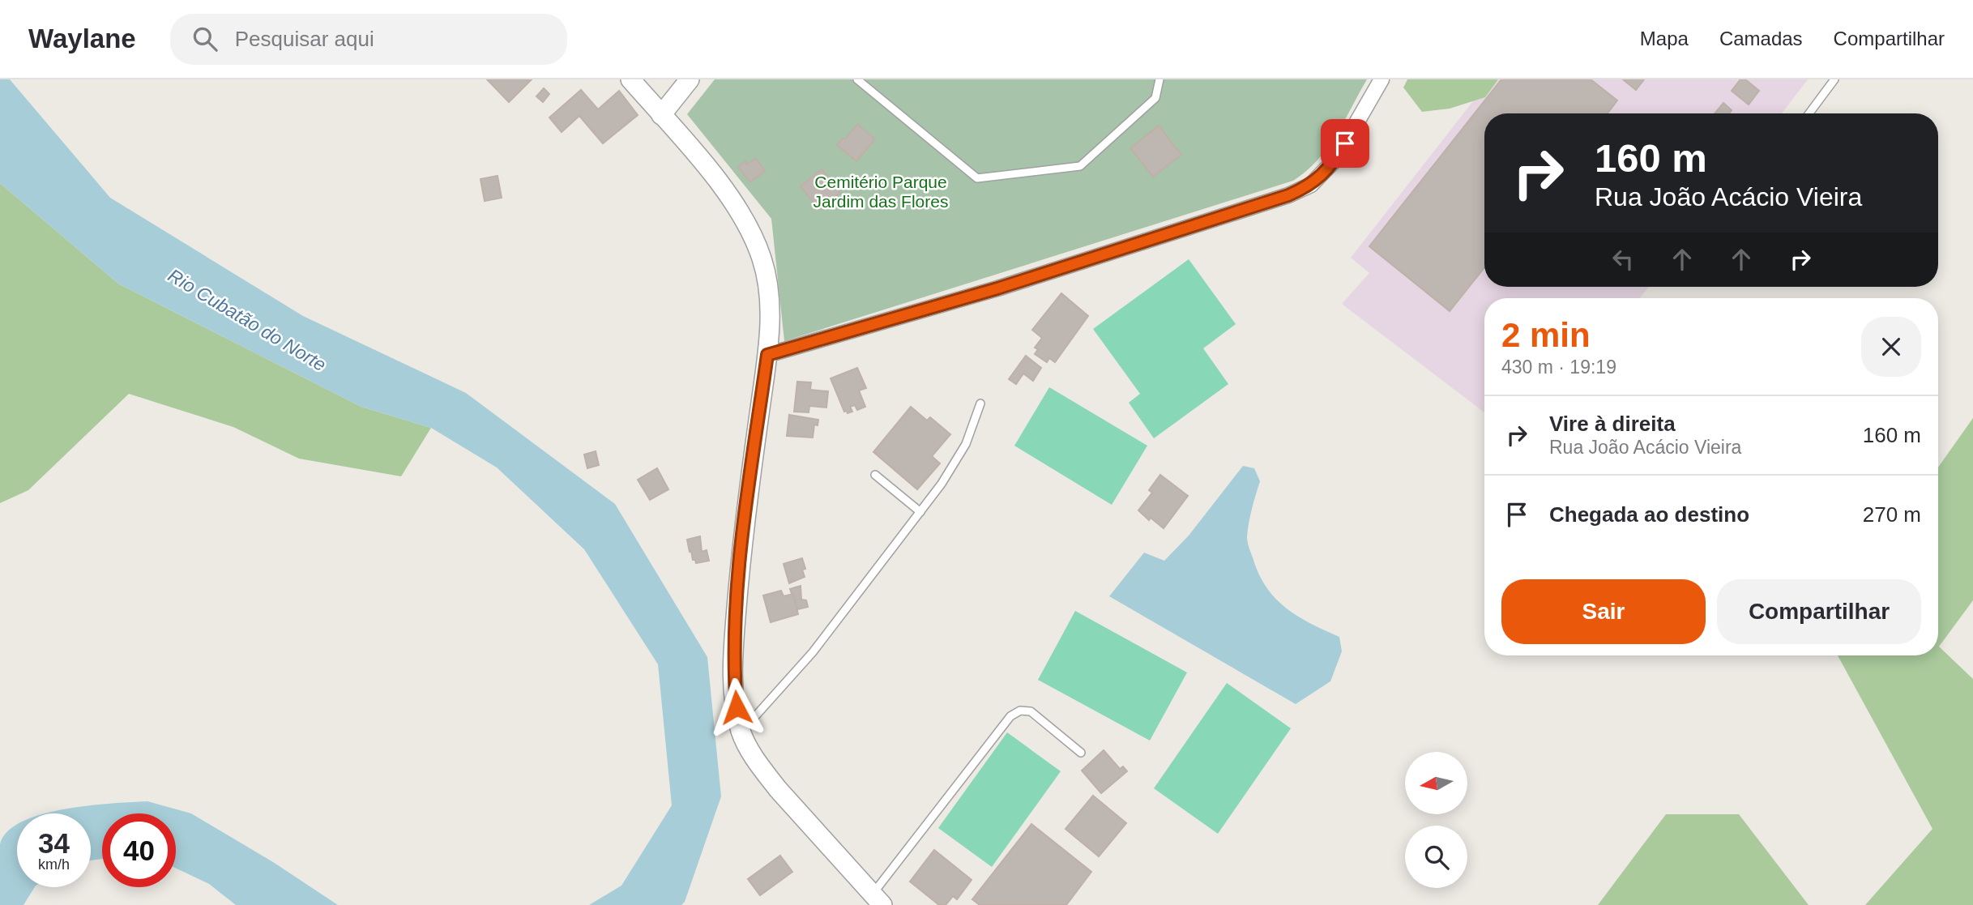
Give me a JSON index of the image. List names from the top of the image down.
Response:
{
  "water": ["Rio Cubatão do Norte"],
  "parks": ["Cemitério Parque Jardim das Flores"],
  "north": "left",
  "page": {
    "header": "Waylane",
    "search": "Pesquisar aqui",
    "nav": ["Mapa", "Camadas", "Compartilhar"],
    "turn": ["160 m", "Rua João Acácio Vieira"],
    "heading": ["2 min", "430 m · 19:19"],
    "list": [
      {
        "name": "Vire à direita",
        "note": "Rua João Acácio Vieira",
        "value": "160 m"
      },
      {
        "name": "Chegada ao destino",
        "value": "270 m"
      }
    ],
    "buttons": ["Sair", "Compartilhar"],
    "speed": "34 km/h",
    "limit": "40"
  }
}
